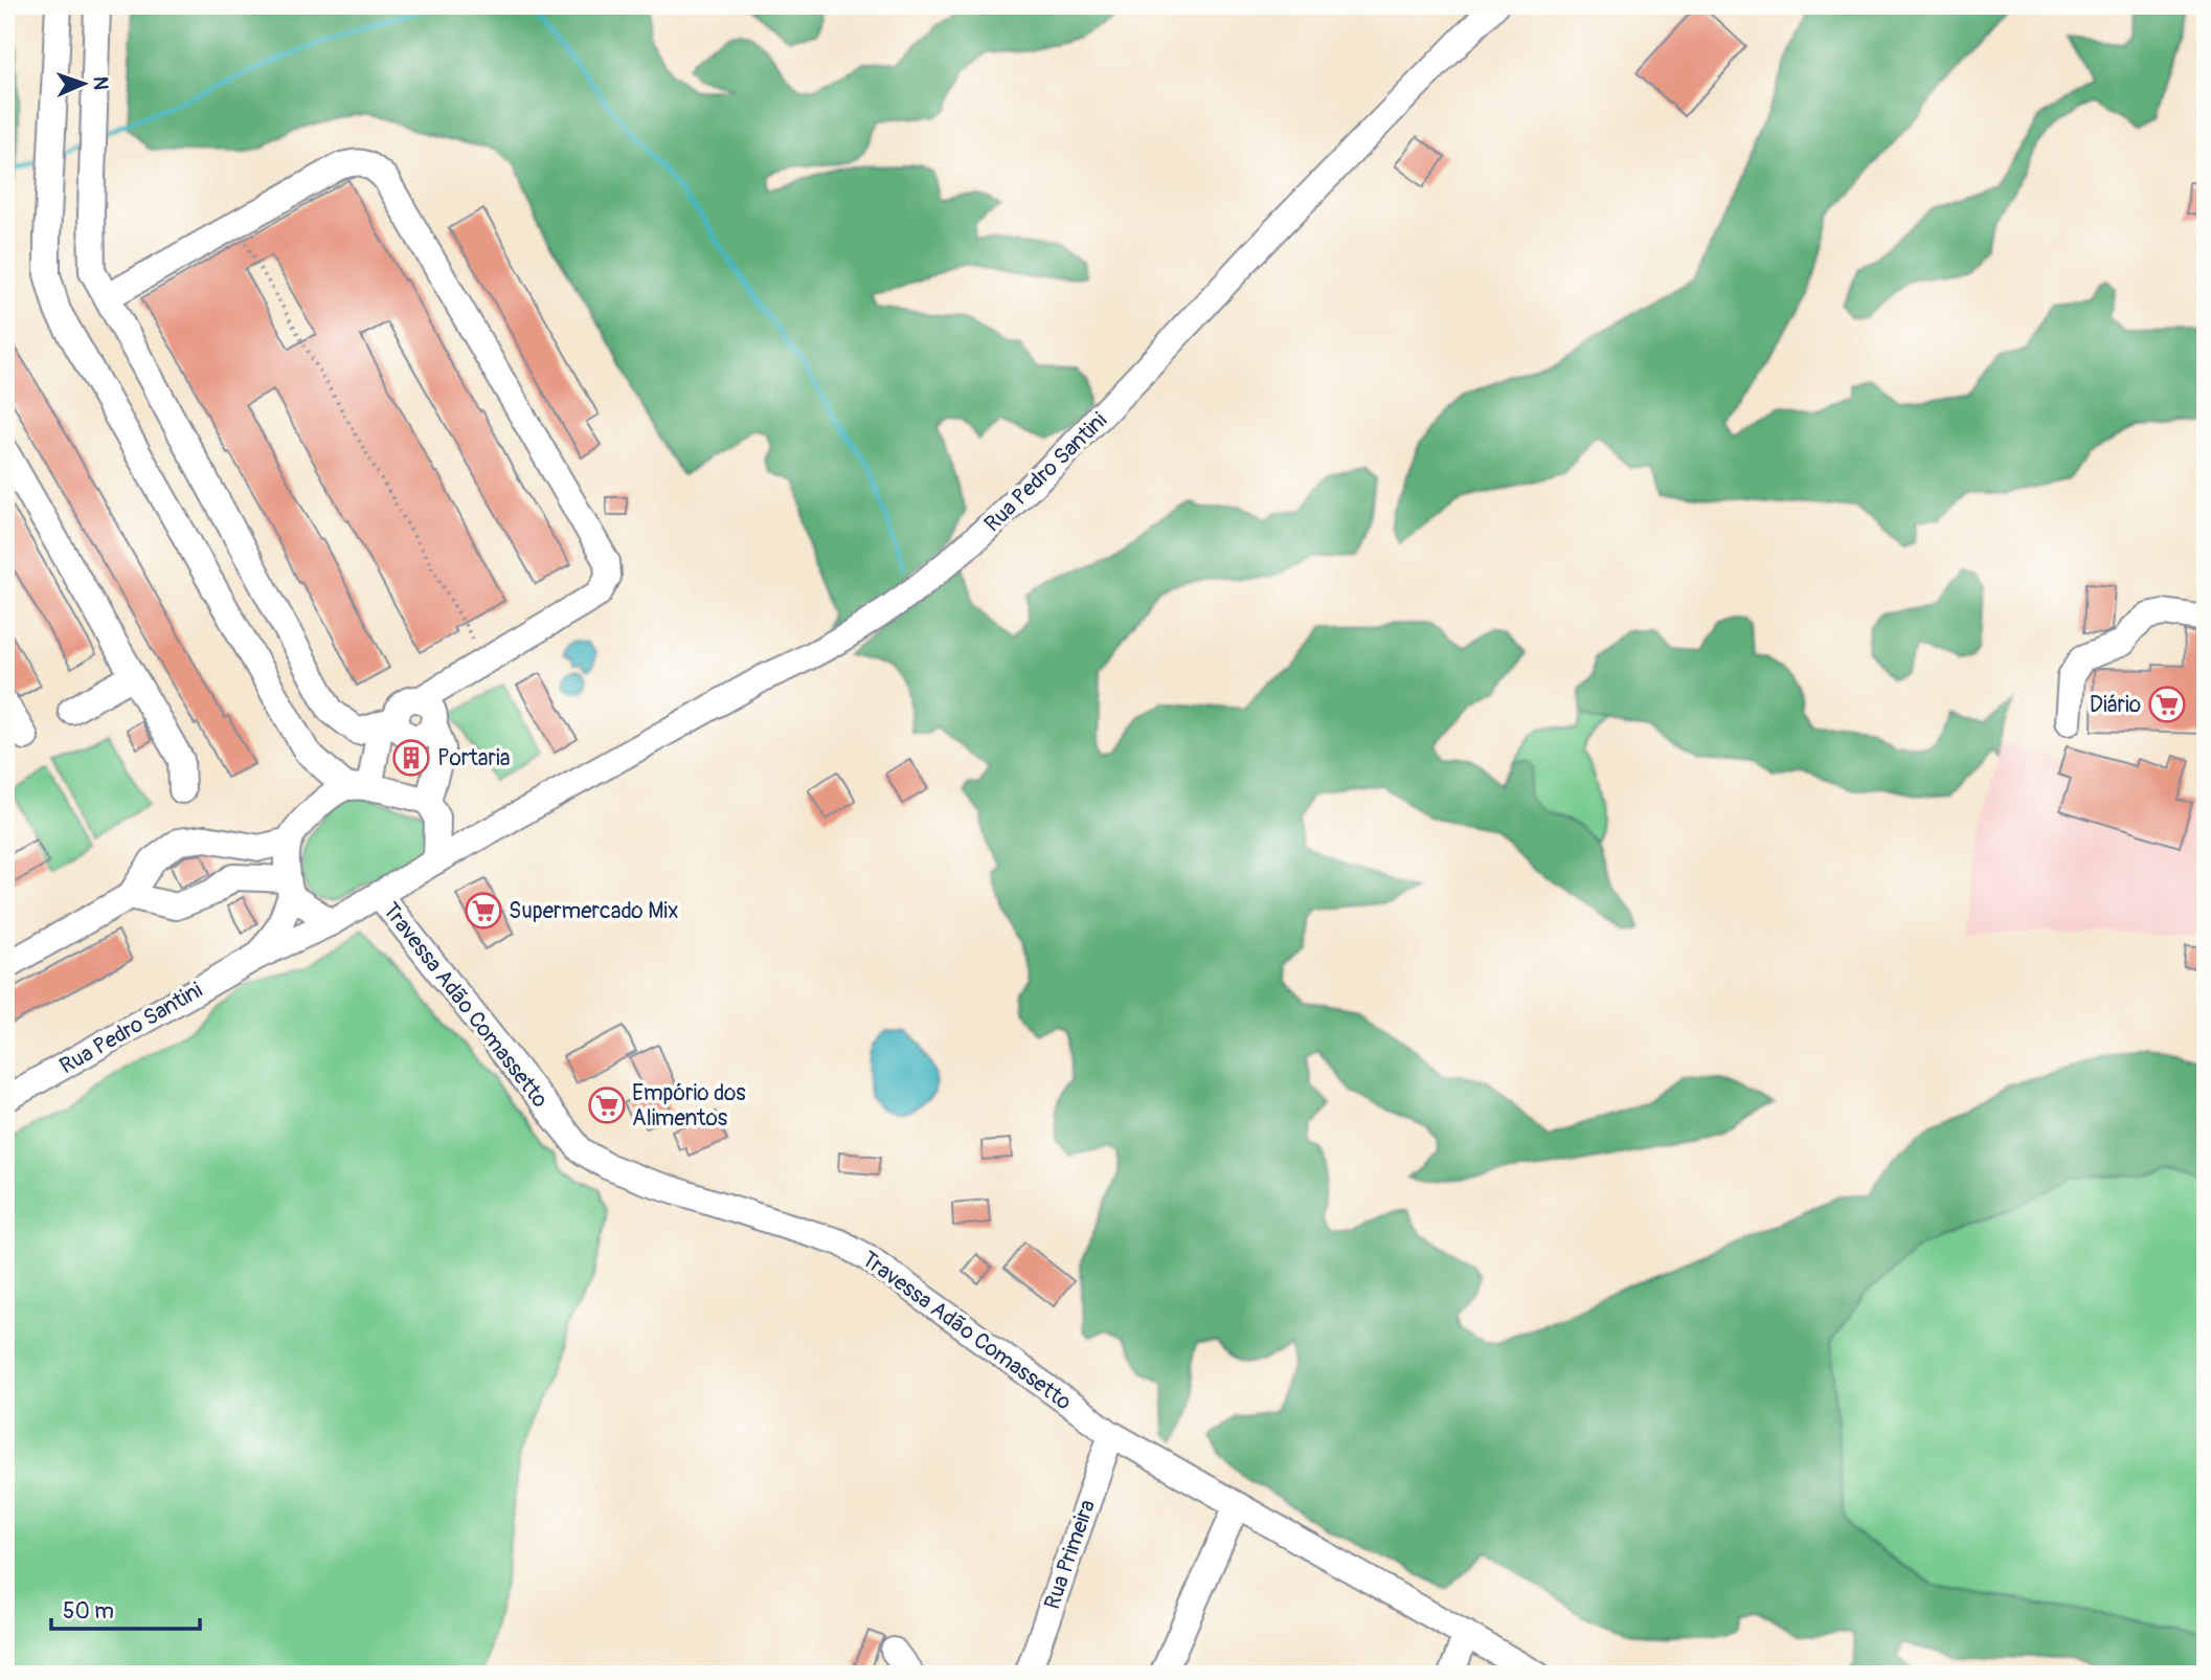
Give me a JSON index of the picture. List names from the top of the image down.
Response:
{
  "streets": {
    "street": ["Rua Pedro Santini", "Travessa Adão Comassetto", "Rua Primeira"]
  },
  "crossings": [
    ["Rua Pedro Santini", "Travessa Adão Comassetto"],
    ["Travessa Adão Comassetto", "Rua Primeira"]
  ],
  "places": {
    "supermarket": ["Diário", "Supermercado Mix", "Empório dos Alimentos"],
    "building": ["Portaria"]
  },
  "scale_bar": "50 m",
  "north": "right"
}
